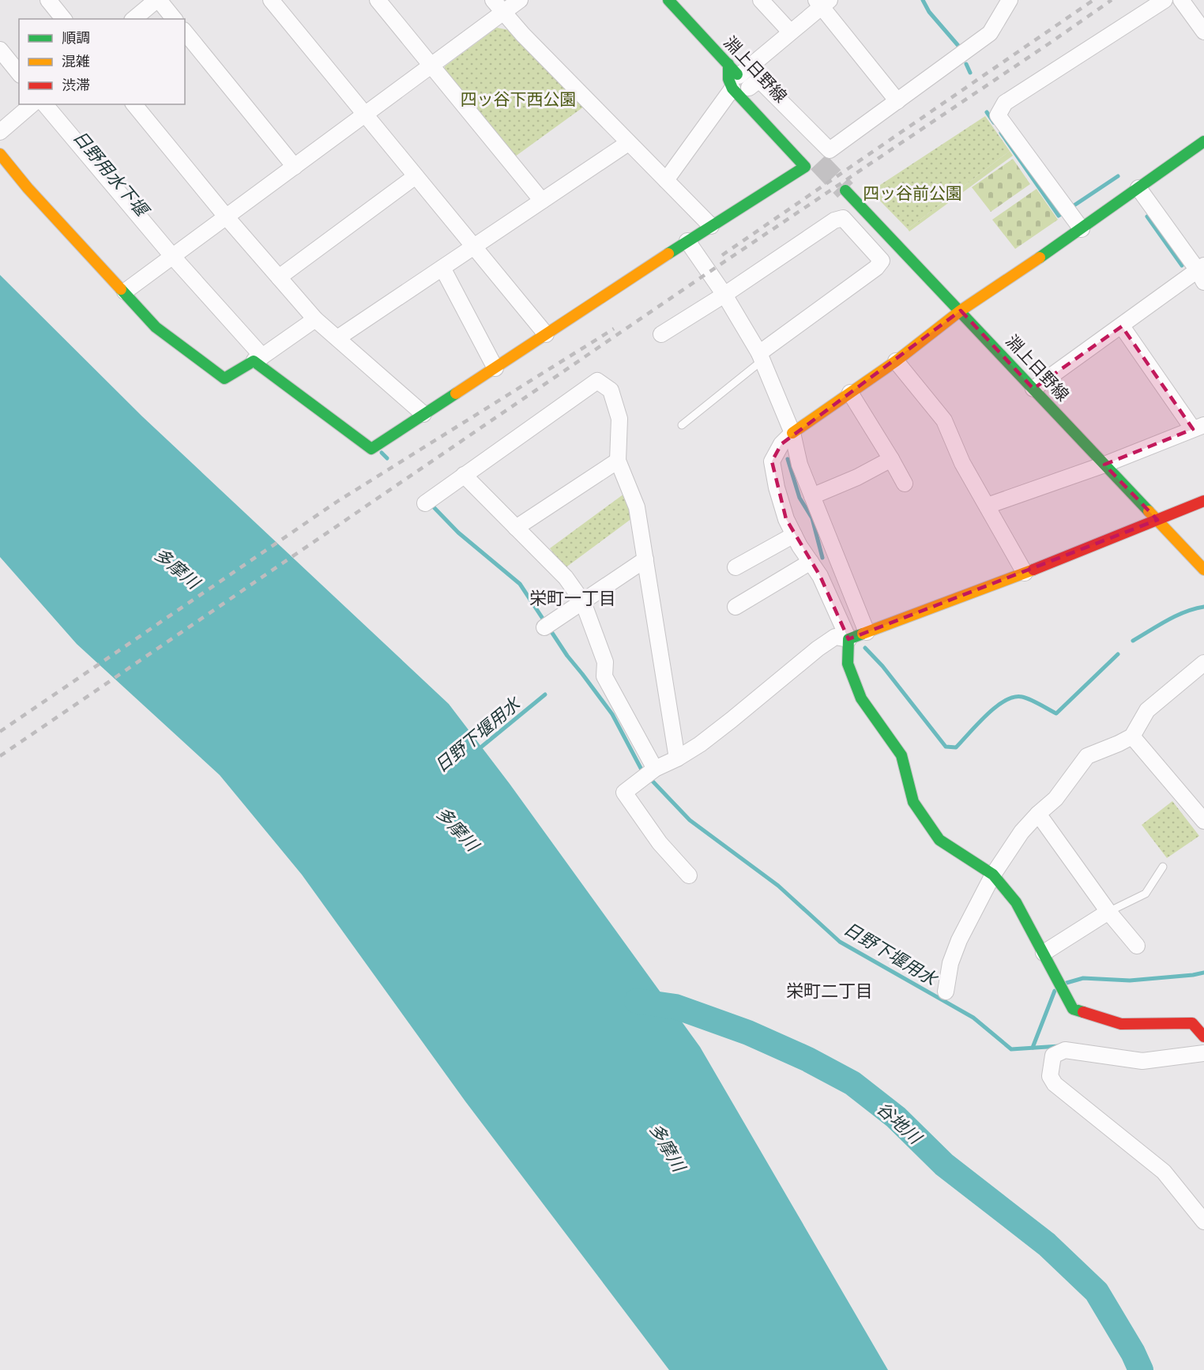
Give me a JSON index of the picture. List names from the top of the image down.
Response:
{
  "streets": {
    "street": ["淵上日野線"]
  },
  "districts": ["栄町一丁目", "栄町二丁目"],
  "water": [
    "日野用水下堰",
    "多摩川",
    "日野下堰用水",
    "谷地川"
  ],
  "parks": ["四ッ谷下西公園", "四ッ谷前公園"],
  "legend": ["順調", "混雑", "渋滞"]
}
